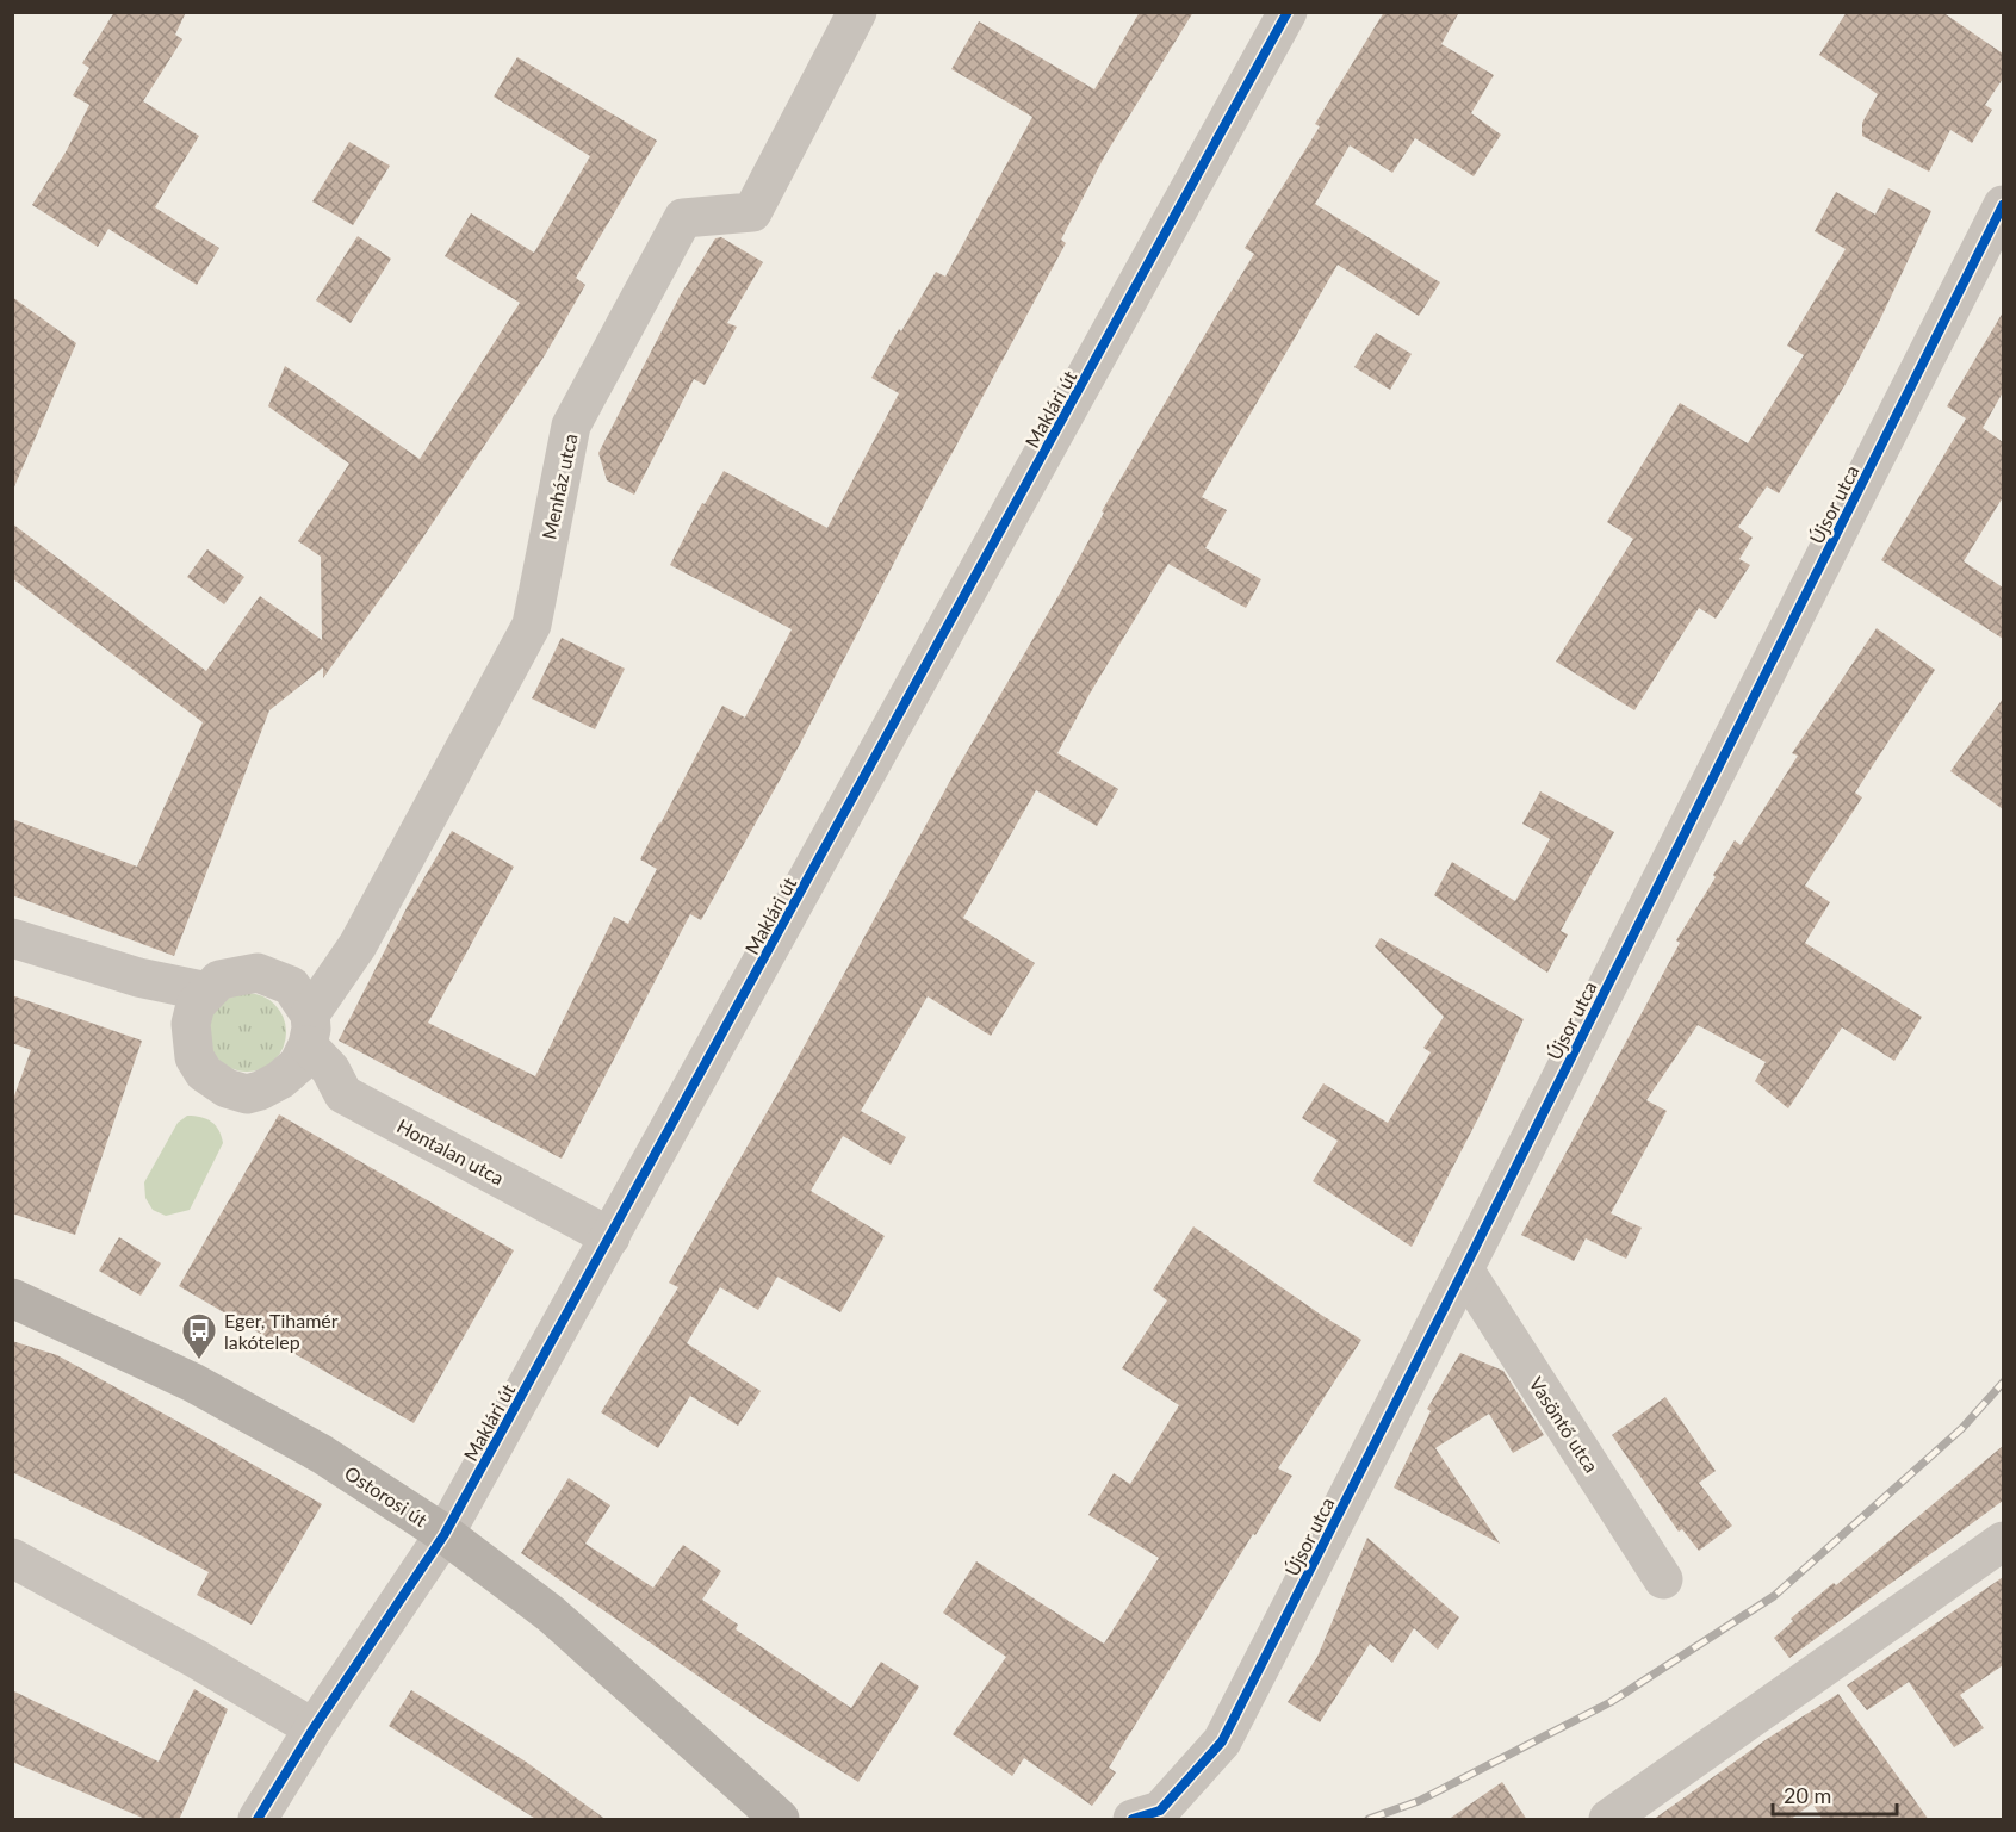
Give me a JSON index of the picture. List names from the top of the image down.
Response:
{
  "streets": {
    "main road": ["Ostorosi út"],
    "street": [
      "Maklári út",
      "Menház utca",
      "Újsor utca",
      "Hontalan utca",
      "Vasöntő utca"
    ]
  },
  "crossings": [
    ["Maklári út", "Hontalan utca"],
    ["Maklári út", "Ostorosi út"],
    ["Újsor utca", "Vasöntő utca"]
  ],
  "places": {
    "bus stop": ["Eger, Tihamér lakótelep"]
  },
  "scale_bar": "20 m"
}
